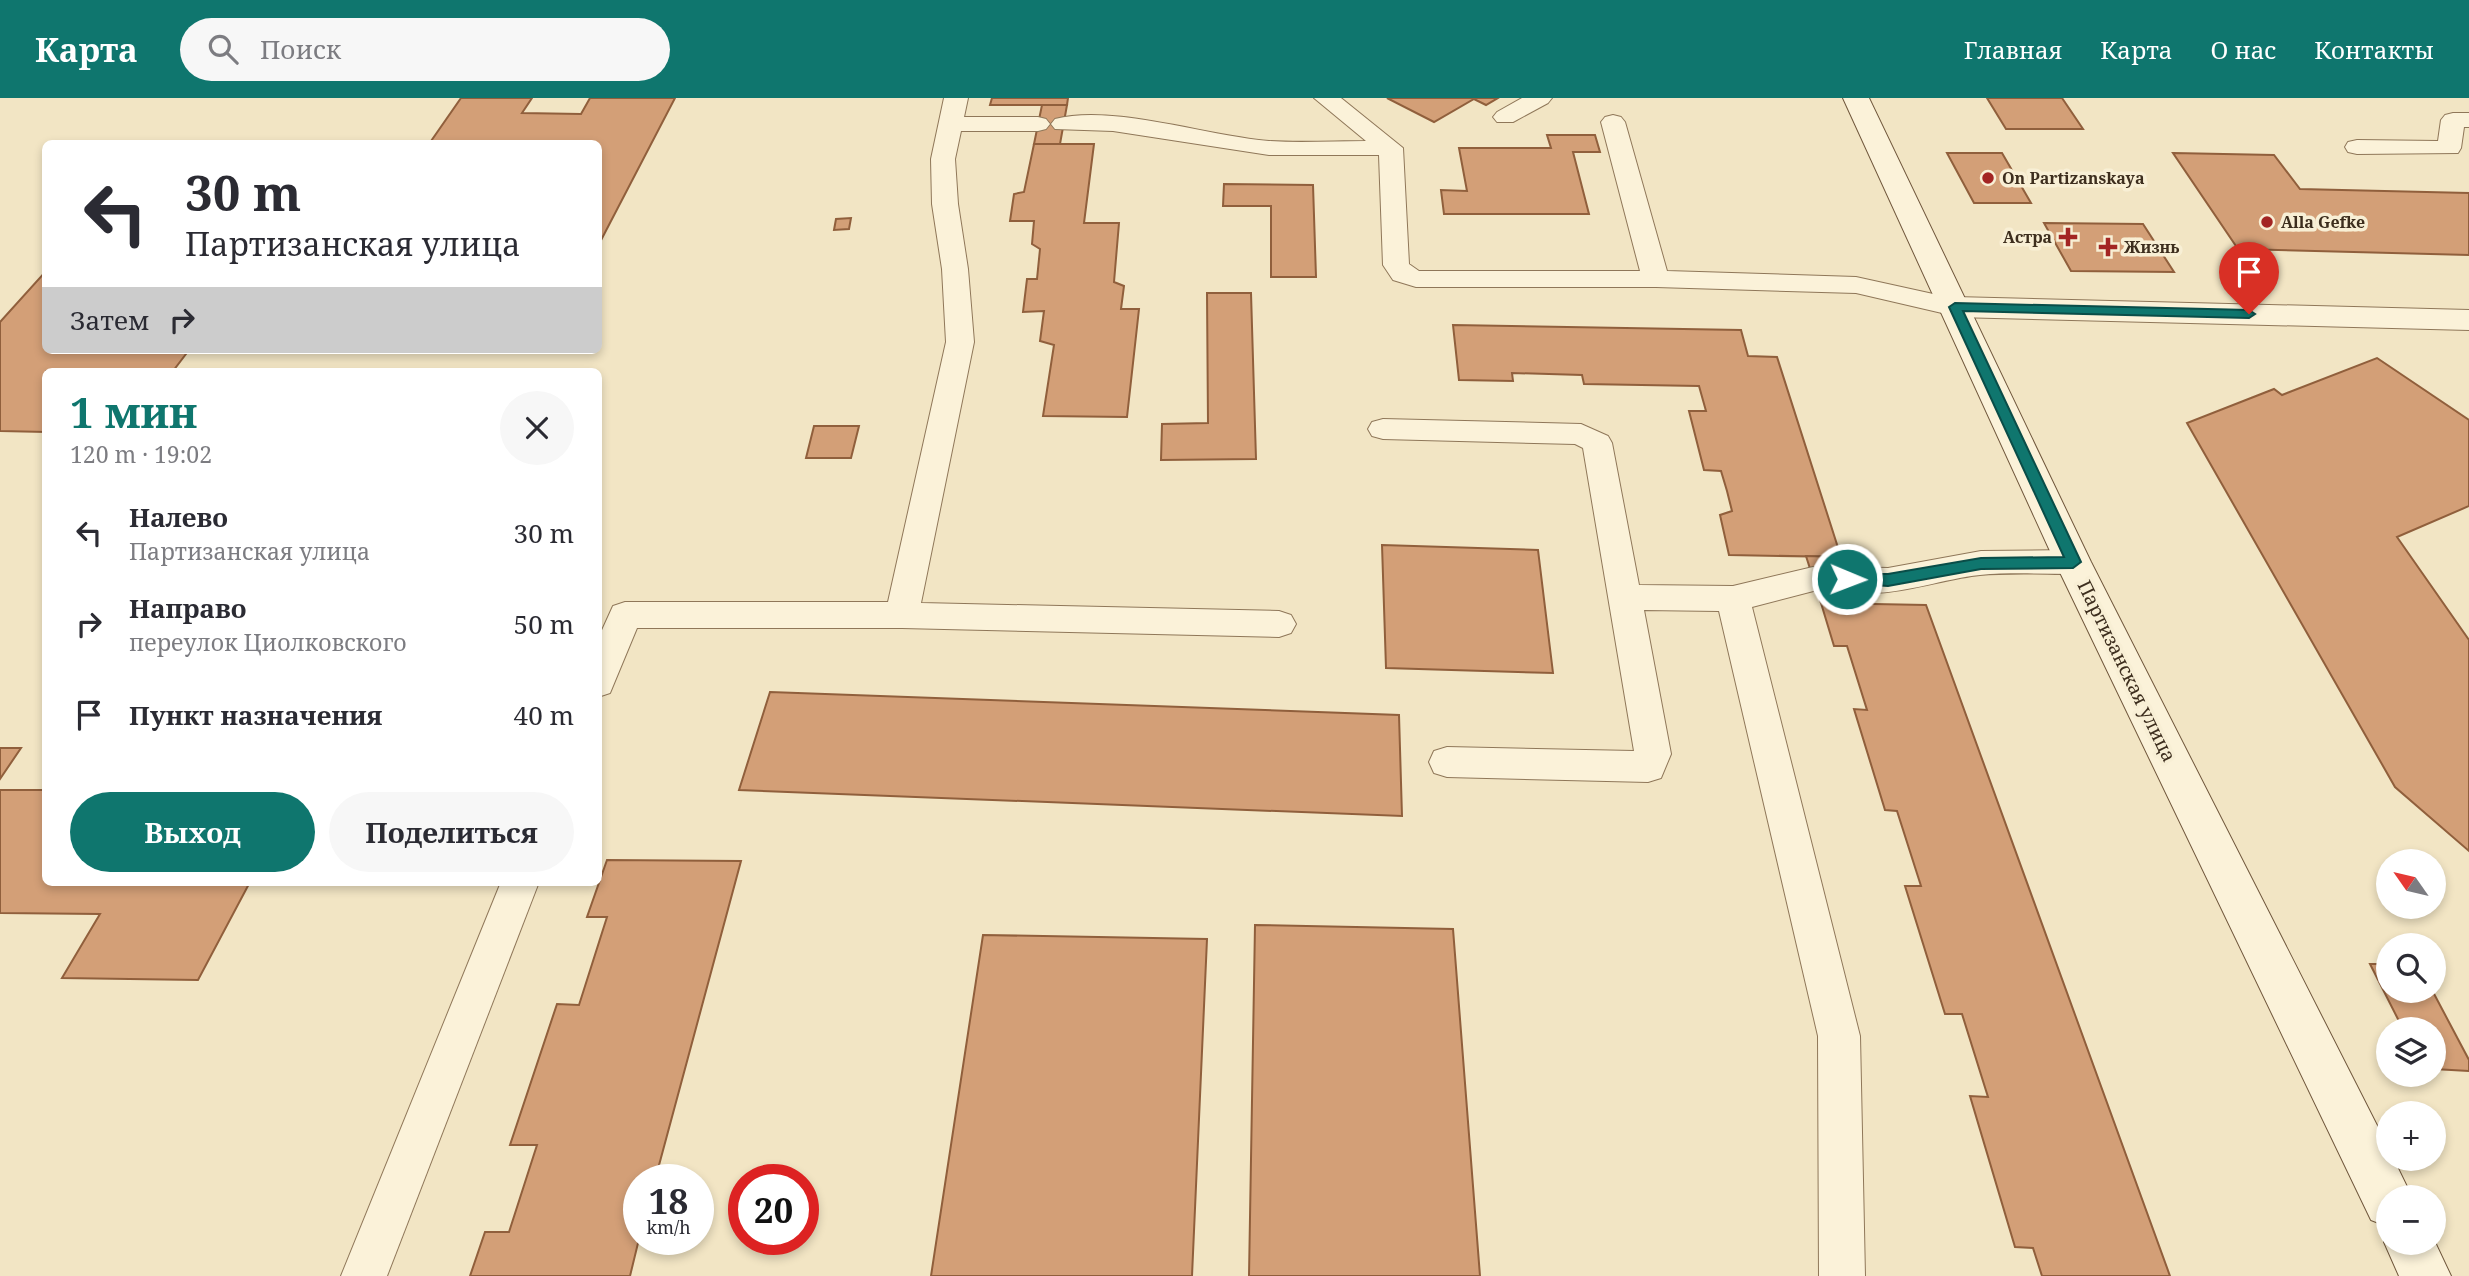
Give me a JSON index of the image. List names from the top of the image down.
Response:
{
  "streets": {
    "main road": ["Партизанская улица"]
  },
  "places": {
    "other": ["On Partizanskaya", "Alla Gefke"],
    "health": ["Астра", "Жизнь"]
  },
  "north": "top left",
  "page": {
    "header": "Карта",
    "search": "Поиск",
    "nav": [
      "Главная",
      "Карта",
      "О нас",
      "Контакты"
    ],
    "turn": ["30 m", "Партизанская улица"],
    "then": "Затем",
    "heading": ["1 мин", "120 m · 19:02"],
    "list": [
      {
        "name": "Налево",
        "note": "Партизанская улица",
        "value": "30 m"
      },
      {
        "name": "Направо",
        "note": "переулок Циолковского",
        "value": "50 m"
      },
      {
        "name": "Пункт назначения",
        "value": "40 m"
      }
    ],
    "buttons": ["Выход", "Поделиться"],
    "map_buttons": ["+", "−"],
    "speed": "18 km/h",
    "limit": "20"
  }
}
